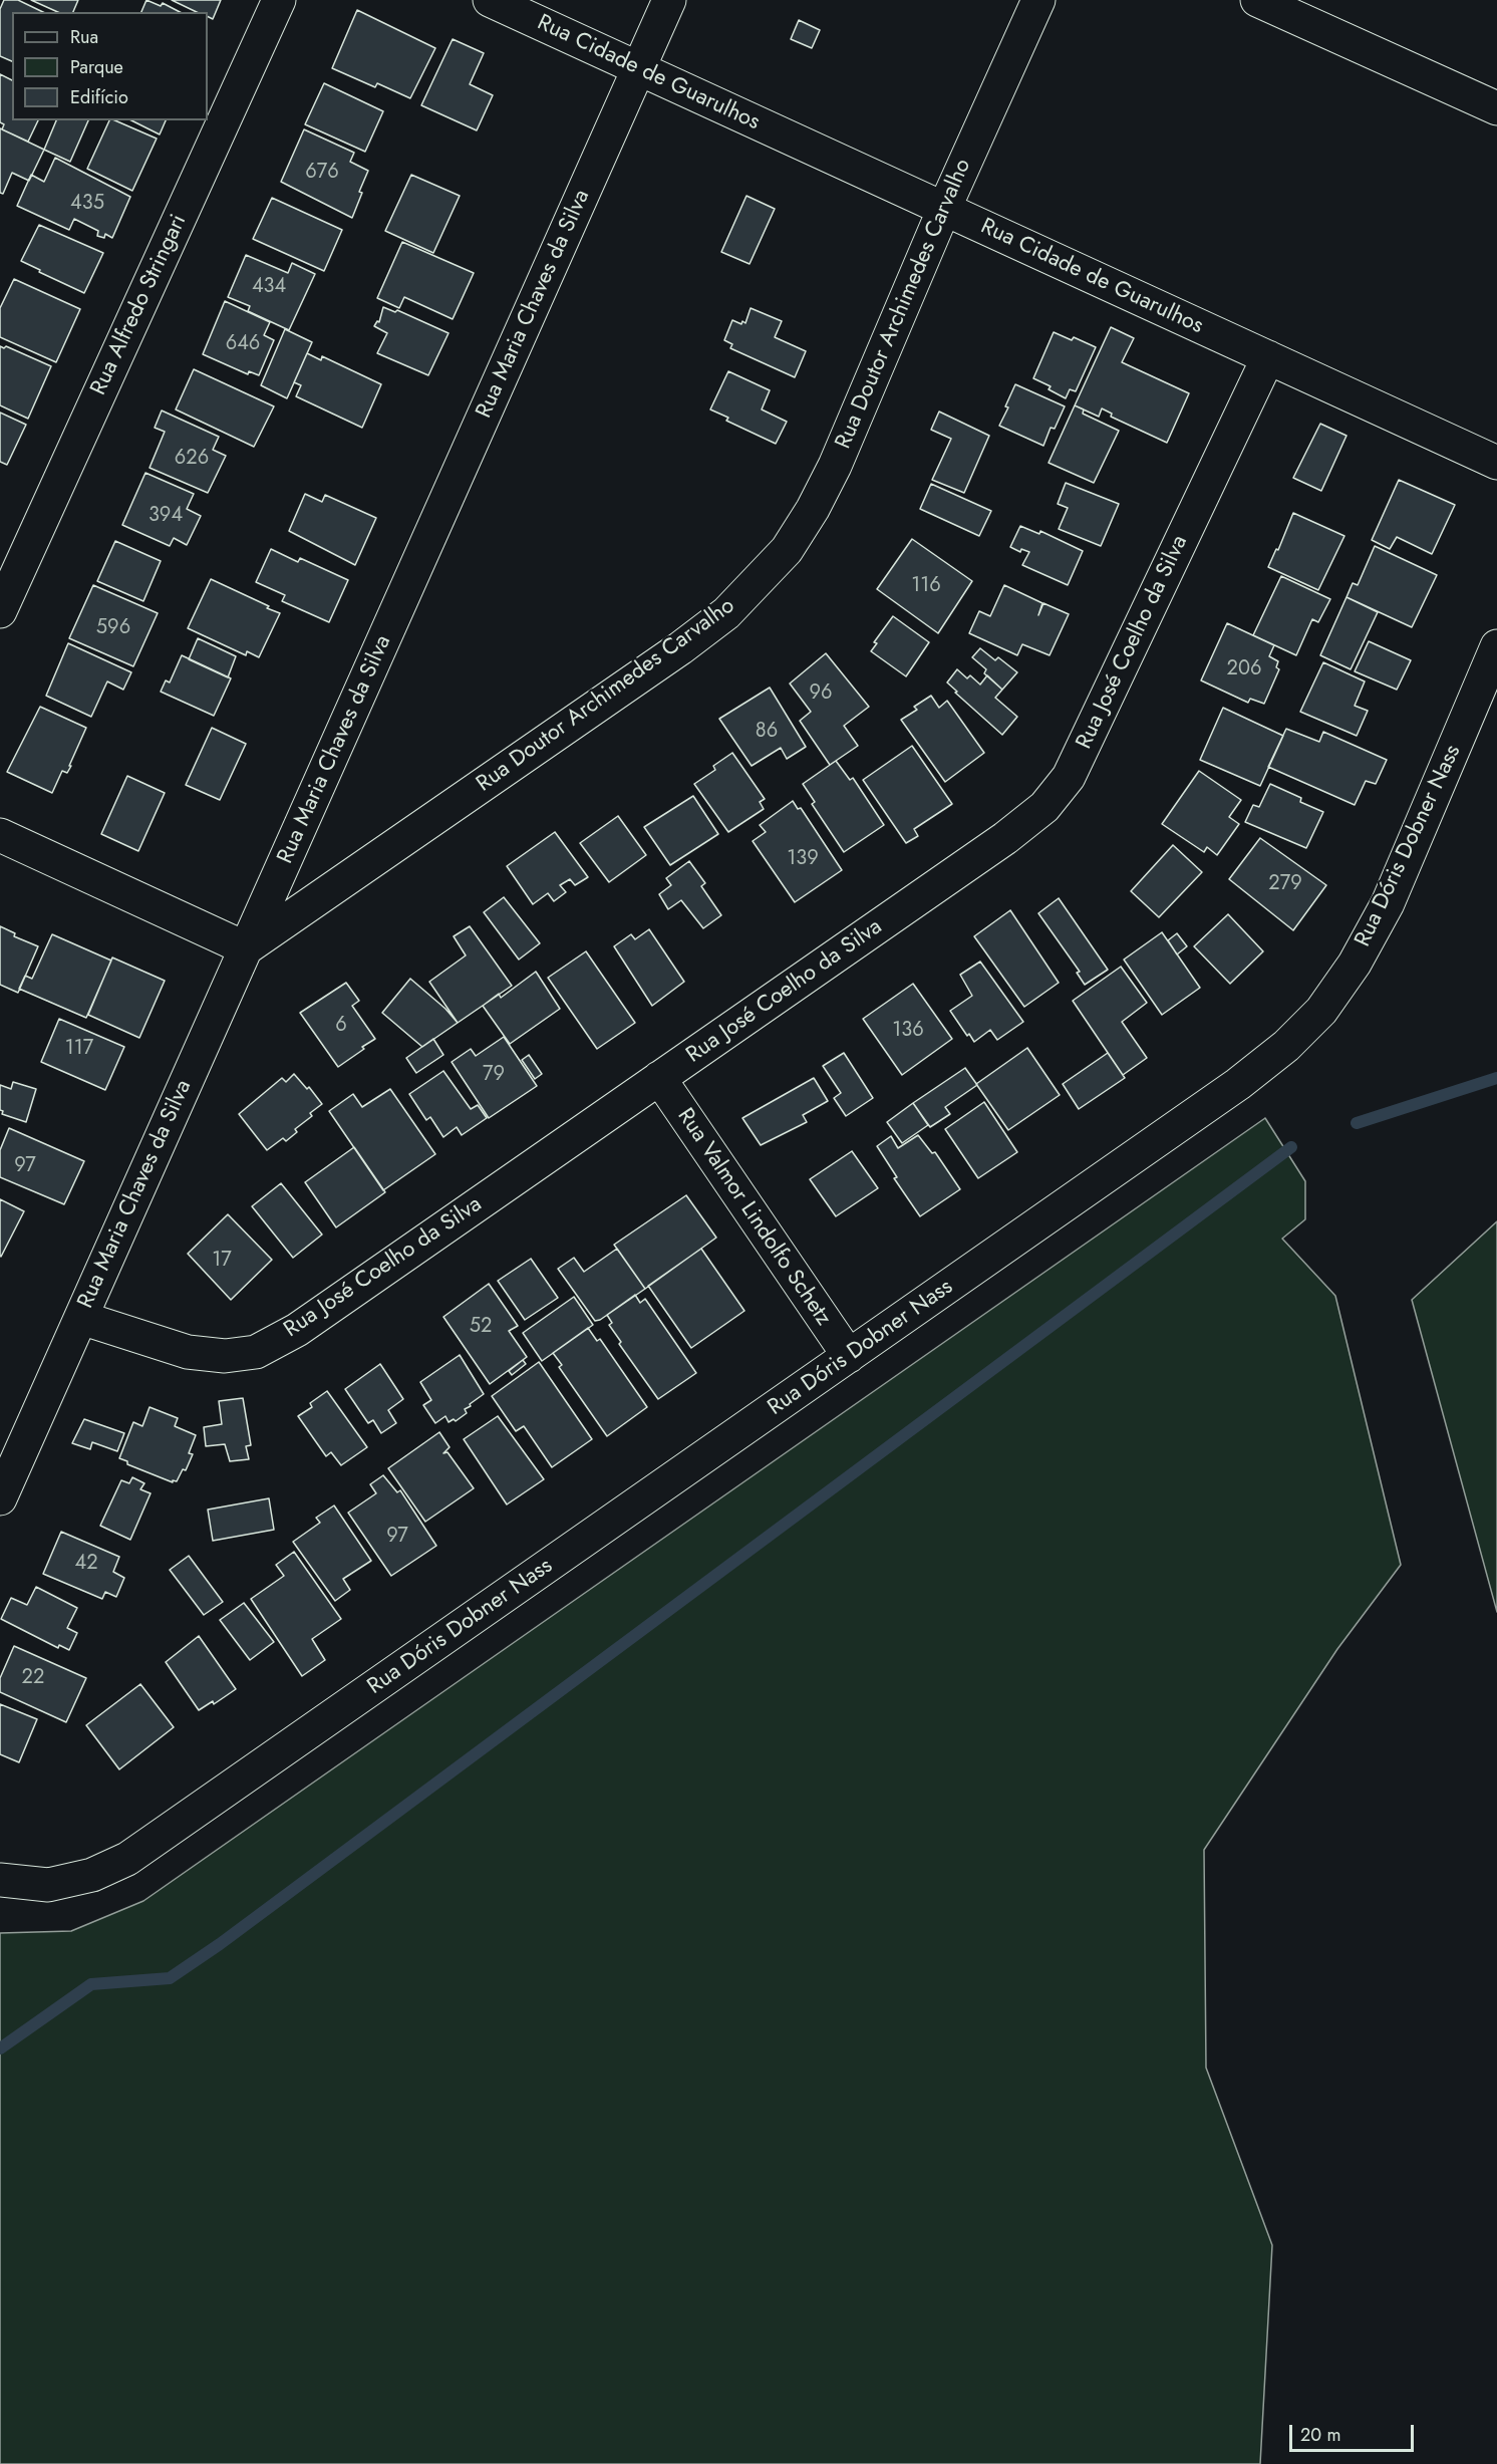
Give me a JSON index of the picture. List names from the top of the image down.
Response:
{
  "streets": {
    "street": [
      "Rua Cidade de Guarulhos",
      "Rua Maria Chaves da Silva",
      "Rua Doutor Archimedes Carvalho",
      "Rua Alfredo Stringari",
      "Rua José Coelho da Silva",
      "Rua Dóris Dobner Nass",
      "Rua Valmor Lindolfo Schetz"
    ]
  },
  "crossings": [
    ["Rua Cidade de Guarulhos", "Rua Maria Chaves da Silva"],
    ["Rua Cidade de Guarulhos", "Rua Doutor Archimedes Carvalho"],
    ["Rua Cidade de Guarulhos", "Rua José Coelho da Silva"],
    ["Rua Maria Chaves da Silva", "Rua Doutor Archimedes Carvalho"],
    ["Rua Maria Chaves da Silva", "Rua José Coelho da Silva"],
    ["Rua José Coelho da Silva", "Rua Valmor Lindolfo Schetz"],
    ["Rua Dóris Dobner Nass", "Rua Valmor Lindolfo Schetz"]
  ],
  "house_numbers": [
    "676",
    "435",
    "434",
    "646",
    "626",
    "394",
    "116",
    "596",
    "206",
    "96",
    "86",
    "139",
    "279",
    "6",
    "136",
    "117",
    "79",
    "97",
    "17",
    "52",
    "97",
    "42",
    "22"
  ],
  "legend": ["Rua", "Parque", "Edifício"],
  "scale_bar": "20 m"
}
